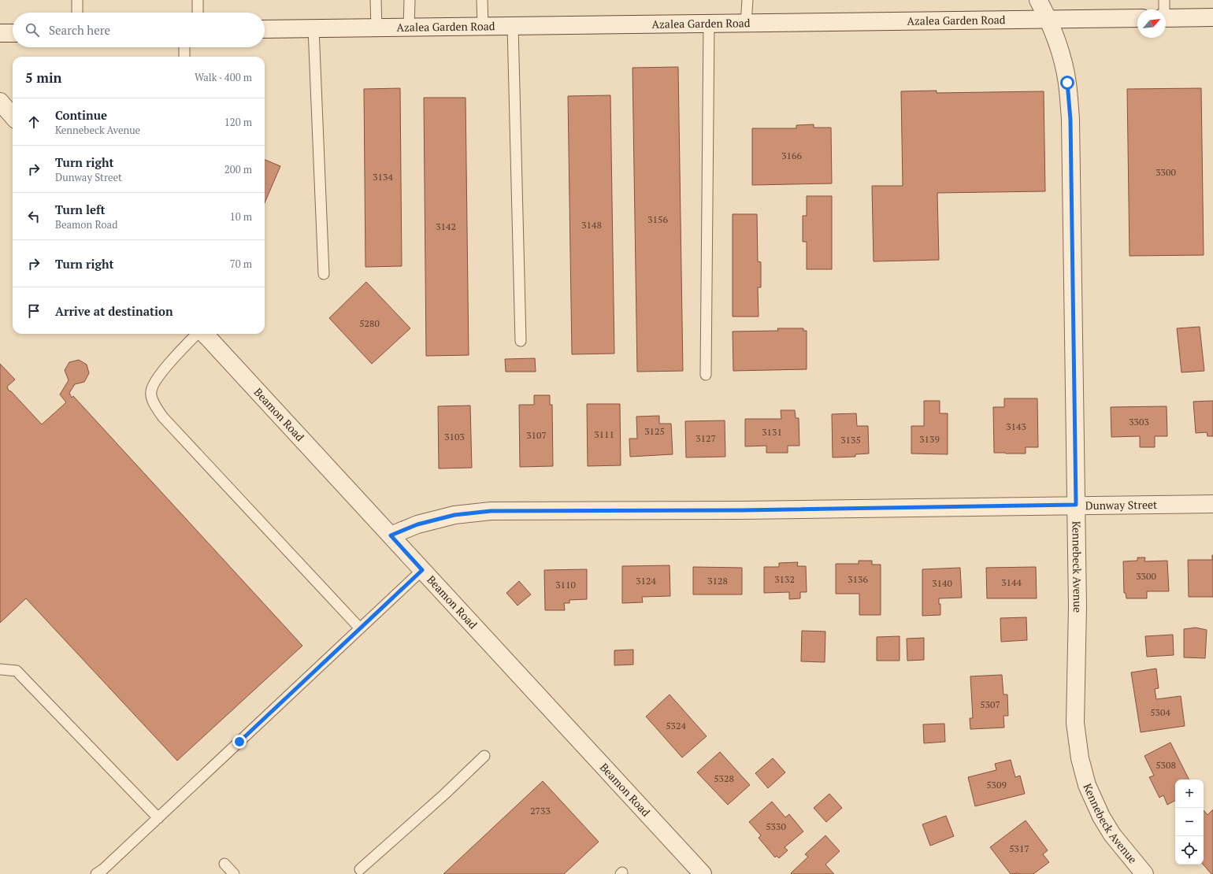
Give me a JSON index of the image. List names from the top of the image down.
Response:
{
  "streets": {
    "street": [
      "Azalea Garden Road",
      "Beamon Road",
      "Dunway Street",
      "Kennebeck Avenue"
    ]
  },
  "crossings": [
    ["Azalea Garden Road", "Kennebeck Avenue"],
    ["Beamon Road", "Dunway Street"],
    ["Dunway Street", "Kennebeck Avenue"]
  ],
  "house_numbers": [
    "3166",
    "3300",
    "3134",
    "3156",
    "3148",
    "3142",
    "5280",
    "3303",
    "3143",
    "3125",
    "3131",
    "3111",
    "3107",
    "3103",
    "3127",
    "3139",
    "3135",
    "3300",
    "3132",
    "3136",
    "3124",
    "3128",
    "3144",
    "3140",
    "3110",
    "5307",
    "5304",
    "5324",
    "5308",
    "5328",
    "5309",
    "2733",
    "5330",
    "5317"
  ],
  "north": "top right",
  "page": {
    "search": "Search here",
    "heading": ["5 min", "Walk · 400 m"],
    "list": [
      ["Continue", "Kennebeck Avenue", "120 m"],
      ["Turn right", "Dunway Street", "200 m"],
      ["Turn left", "Beamon Road", "10 m"],
      ["Turn right", "70 m"],
      "Arrive at destination"
    ],
    "map_buttons": ["+", "−"]
  }
}
